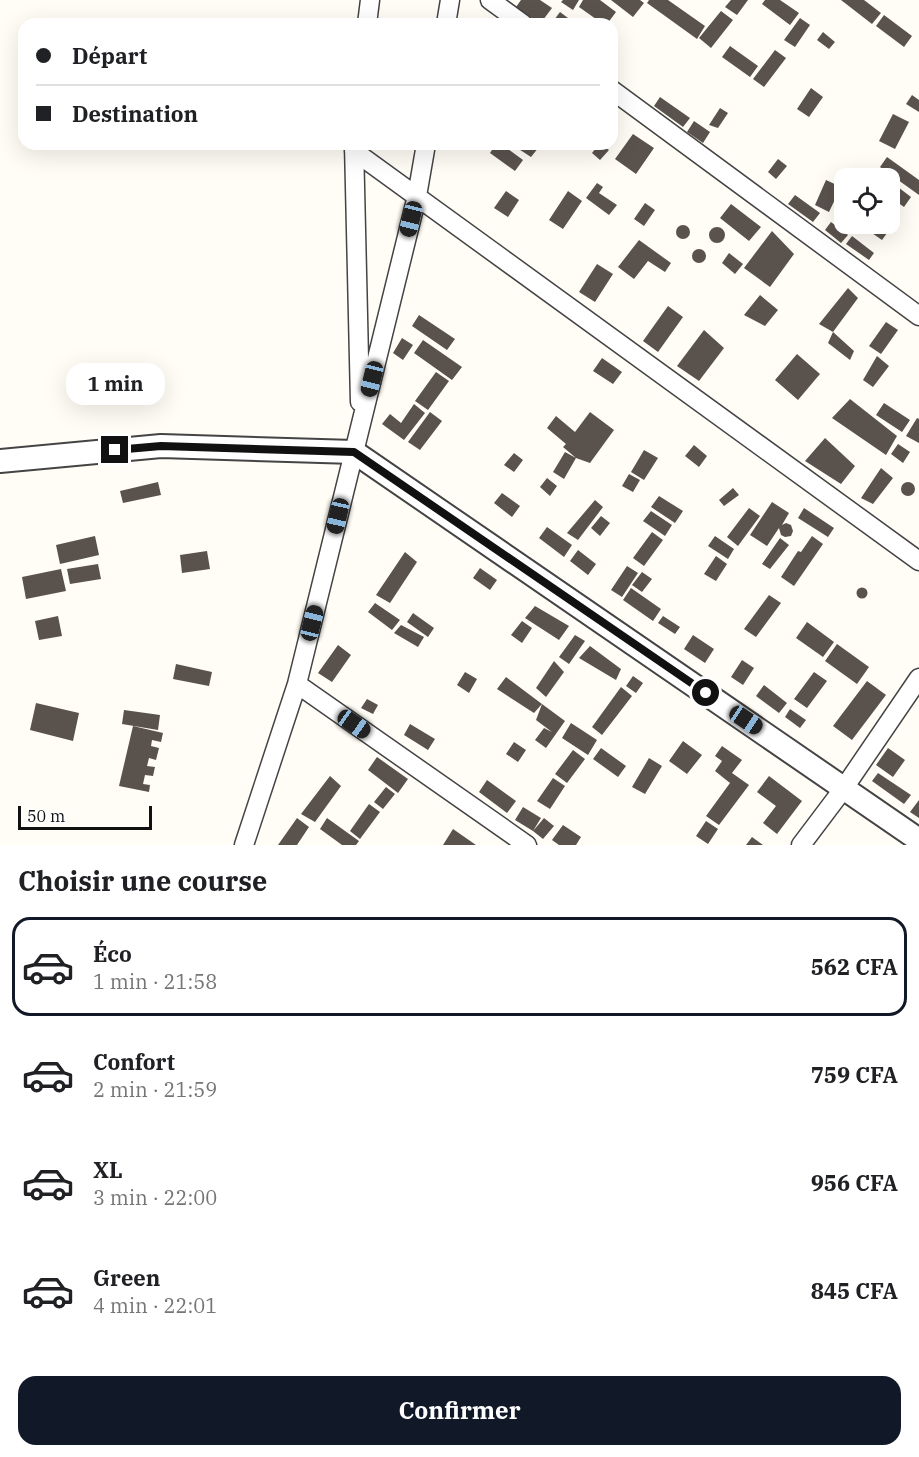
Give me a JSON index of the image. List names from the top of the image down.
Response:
{
  "scale_bar": "50 m",
  "page": {
    "banner": ["Départ", "Destination"],
    "bubble": "1 min",
    "scale": "50 m",
    "heading": "Choisir une course",
    "list": [
      {
        "name": "Éco",
        "note": "1 min · 21:58",
        "value": "562 CFA"
      },
      {
        "name": "Confort",
        "note": "2 min · 21:59",
        "value": "759 CFA"
      },
      {
        "name": "XL",
        "note": "3 min · 22:00",
        "value": "956 CFA"
      },
      {
        "name": "Green",
        "note": "4 min · 22:01",
        "value": "845 CFA"
      }
    ],
    "buttons": "Confirmer"
  }
}
